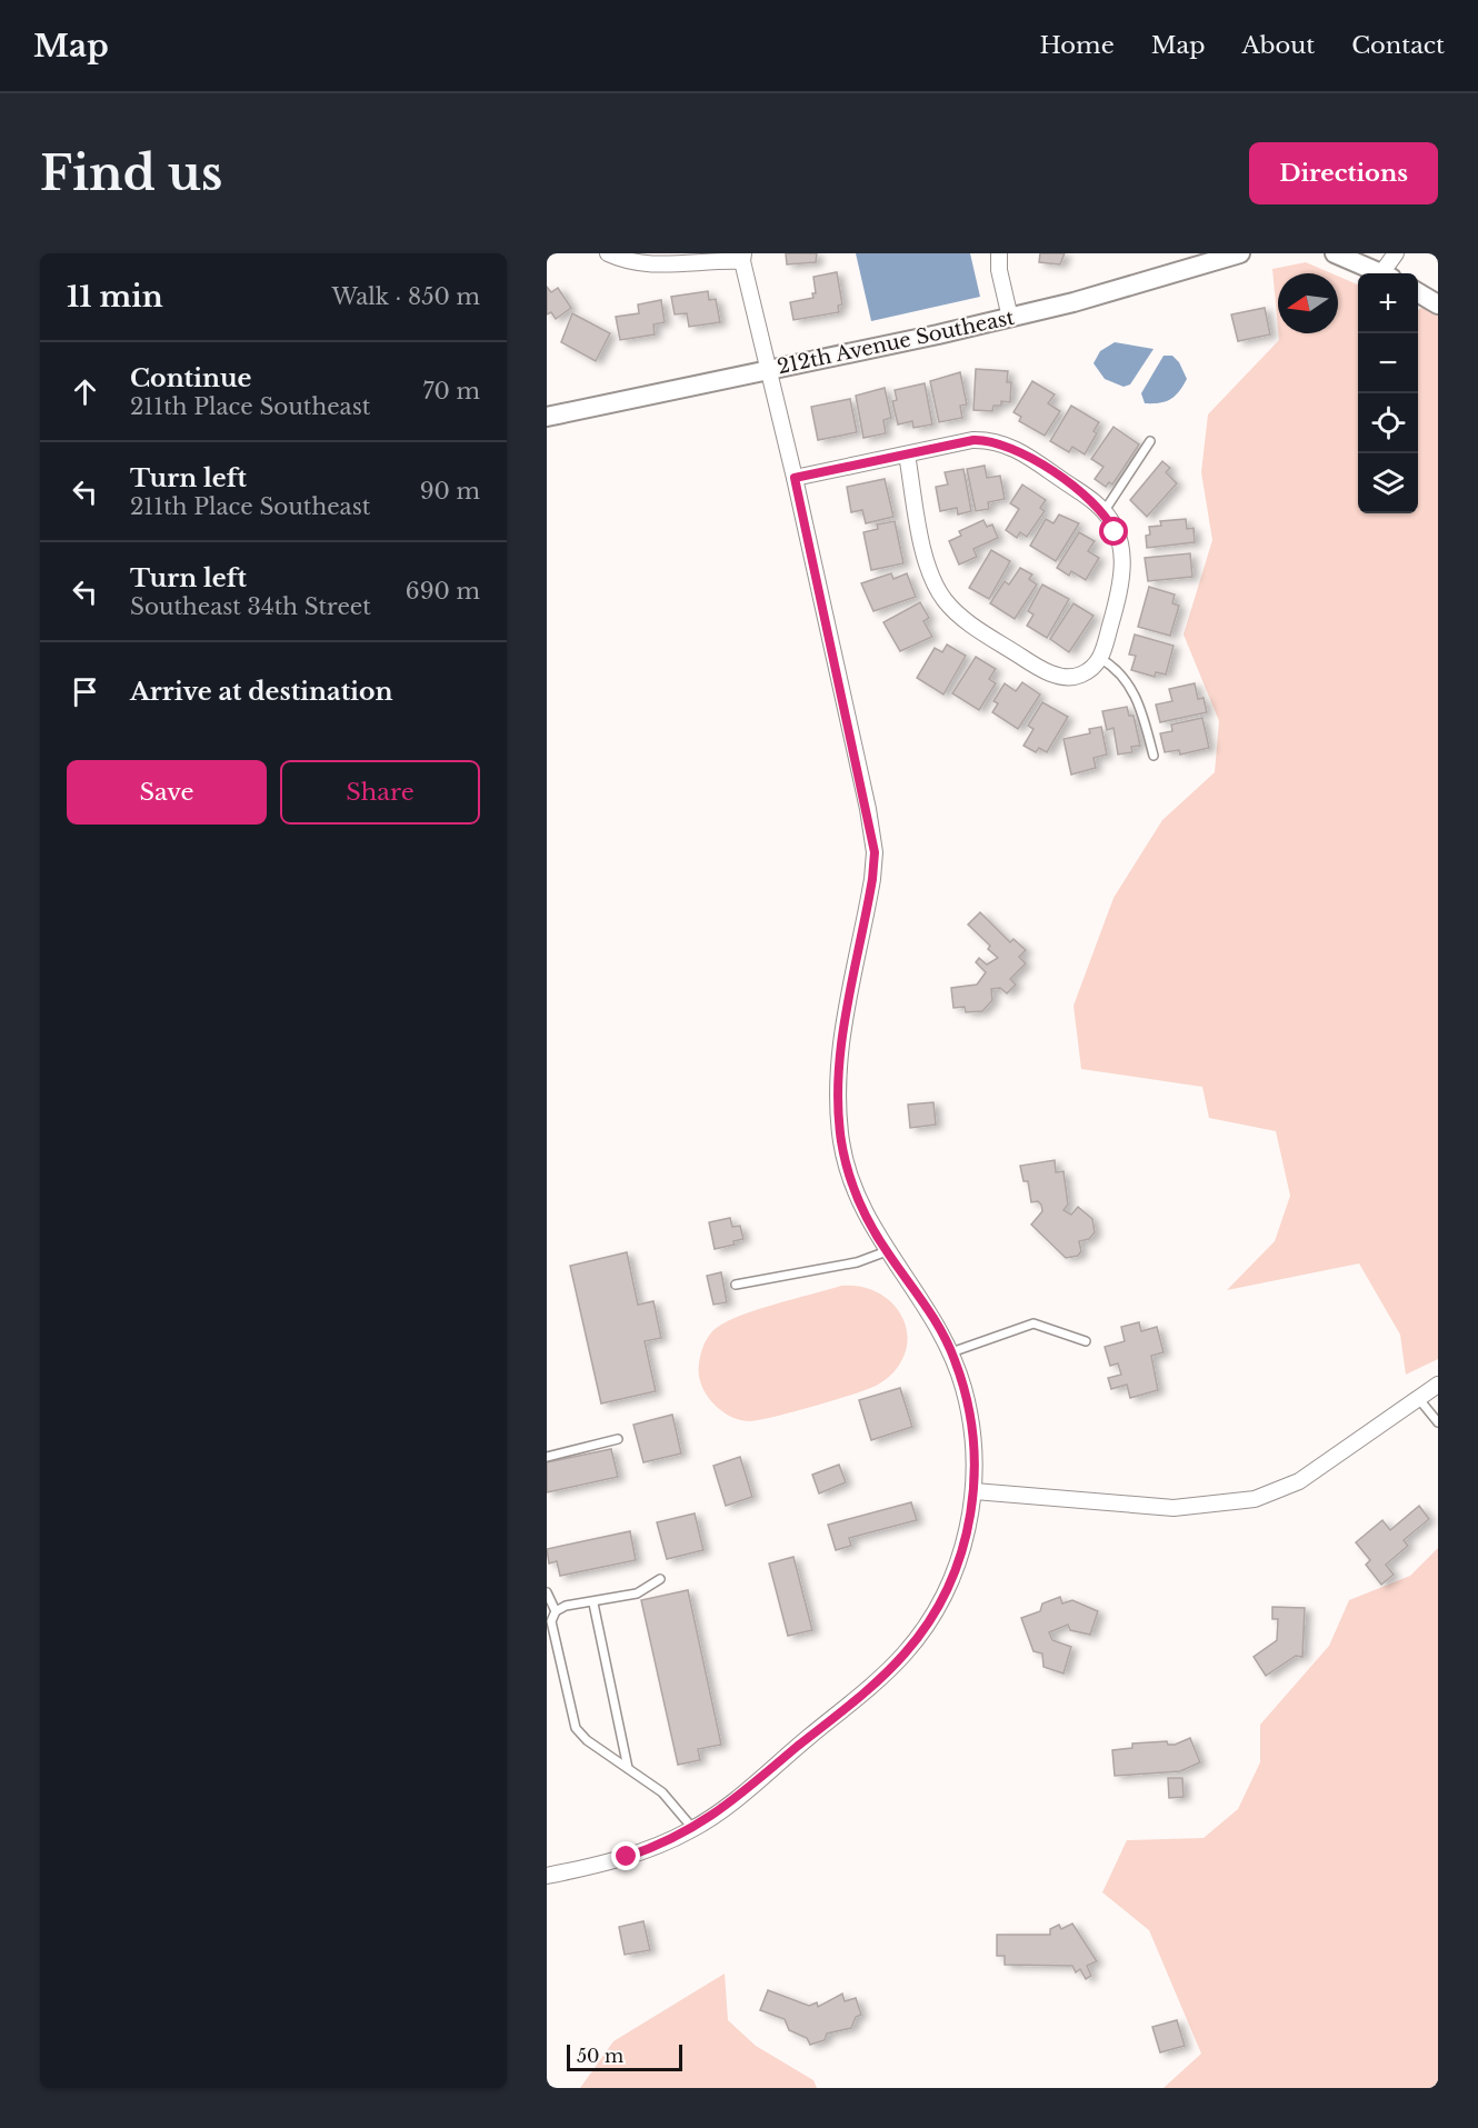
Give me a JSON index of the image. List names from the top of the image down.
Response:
{
  "streets": {
    "street": ["212th Avenue Southeast"]
  },
  "scale_bar": "50 m",
  "north": "left",
  "page": {
    "header": "Map",
    "nav": [
      "Home",
      "Map",
      "About",
      "Contact"
    ],
    "buttons": [
      "Directions",
      ["Save", "Share"]
    ],
    "title": "Find us",
    "heading": ["11 min", "Walk · 850 m"],
    "map_buttons": ["+", "−"],
    "list": [
      ["Continue", "211th Place Southeast", "70 m"],
      ["Turn left", "211th Place Southeast", "90 m"],
      ["Turn left", "Southeast 34th Street", "690 m"],
      "Arrive at destination"
    ],
    "scale": "50 m"
  }
}
